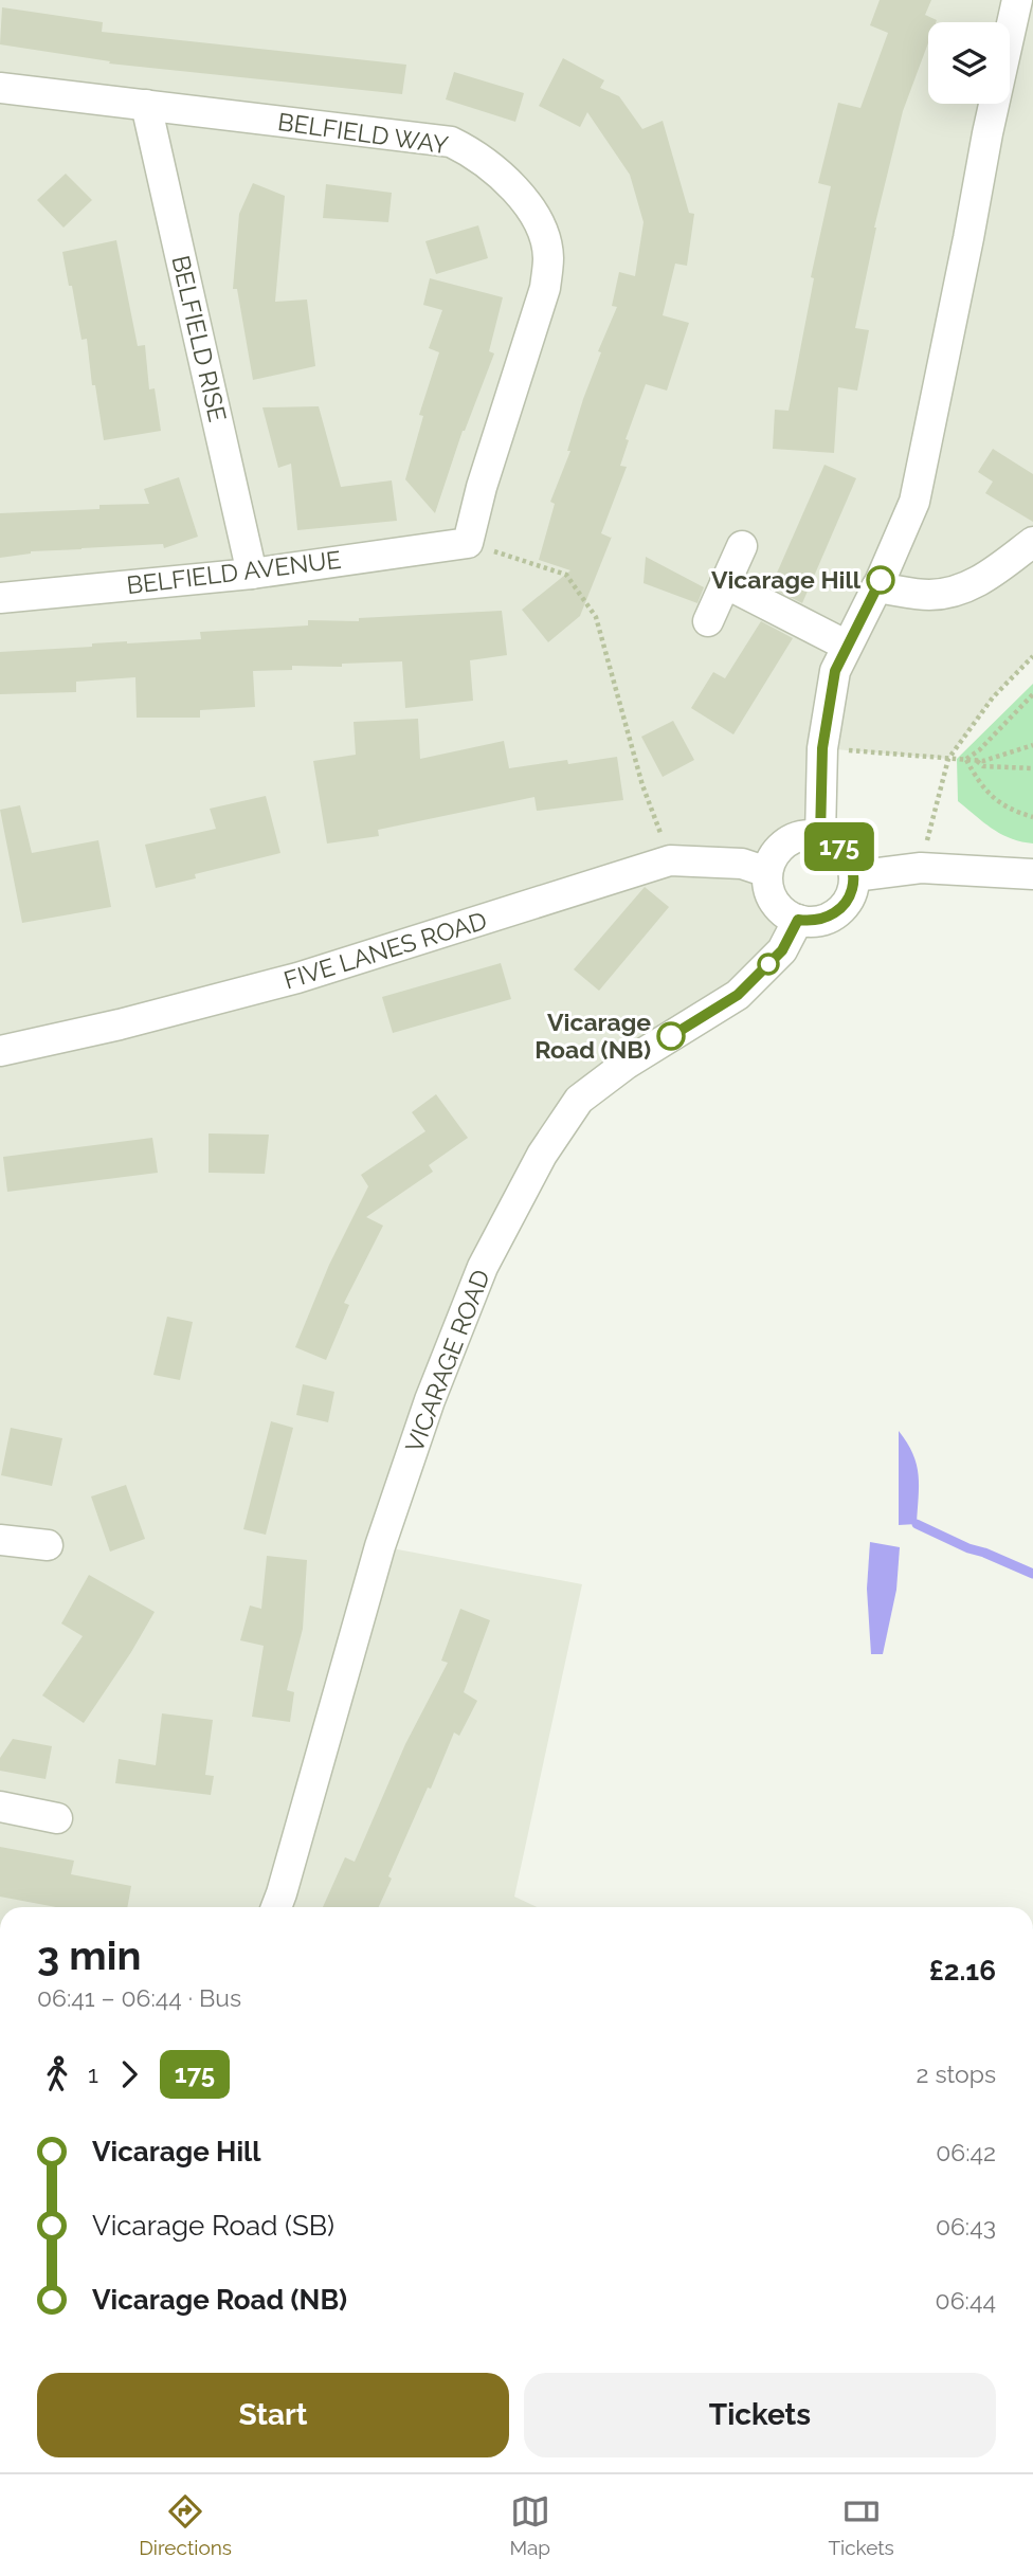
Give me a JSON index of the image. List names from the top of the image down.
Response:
{
  "streets": {
    "street": [
      "BELFIELD WAY",
      "BELFIELD RISE",
      "BELFIELD AVENUE",
      "FIVE LANES ROAD",
      "VICARAGE ROAD"
    ]
  },
  "crossings": [
    ["BELFIELD WAY", "BELFIELD RISE"],
    ["BELFIELD WAY", "BELFIELD AVENUE"],
    ["BELFIELD RISE", "BELFIELD AVENUE"],
    ["FIVE LANES ROAD", "VICARAGE ROAD"]
  ],
  "places": ["Vicarage Hill", "Vicarage Road (NB)"],
  "lines": ["bus line 175"],
  "page": {
    "on_map": "175",
    "heading": ["3 min", "06:41 – 06:44 · Bus", "£2.16"],
    "legs": ["1", "175", "2 stops"],
    "list": [
      {
        "name": "Vicarage Hill",
        "value": "06:42"
      },
      {
        "name": "Vicarage Road (SB)",
        "value": "06:43"
      },
      {
        "name": "Vicarage Road (NB)",
        "value": "06:44"
      }
    ],
    "buttons": ["Start", "Tickets"],
    "tabs": ["Directions", "Map", "Tickets"]
  }
}
